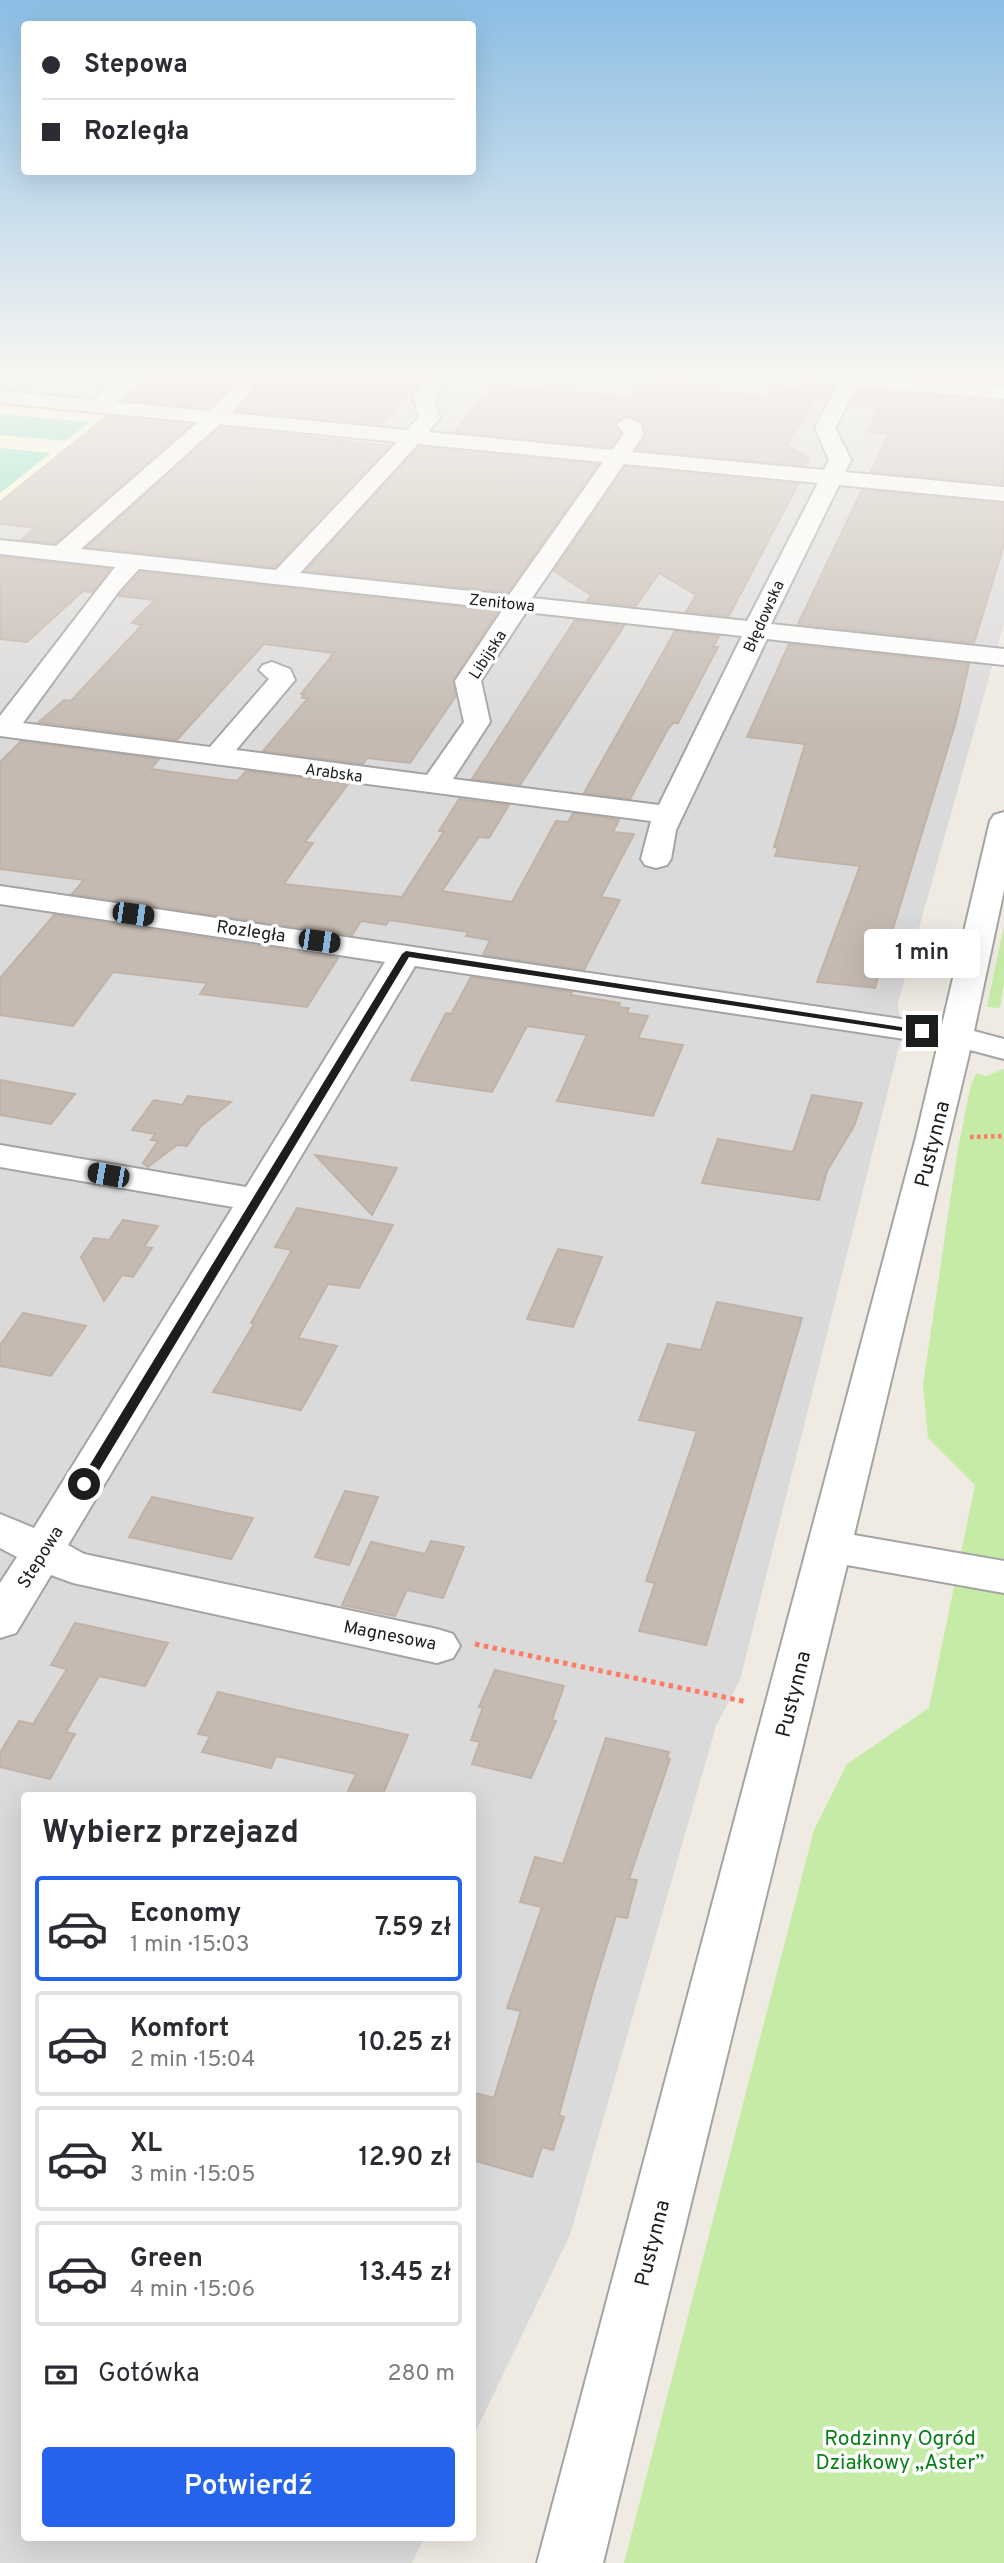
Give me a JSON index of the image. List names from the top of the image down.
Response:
{
  "streets": {
    "street": [
      "Zenitowa",
      "Błędowska",
      "Libijska",
      "Arabska",
      "Rozległa",
      "Pustynna",
      "Stepowa",
      "Magnesowa"
    ]
  },
  "crossings": [
    ["Zenitowa", "Błędowska"],
    ["Zenitowa", "Libijska"],
    ["Błędowska", "Arabska"],
    ["Libijska", "Arabska"],
    ["Rozległa", "Pustynna"],
    ["Rozległa", "Stepowa"],
    ["Pustynna", "Magnesowa"],
    ["Stepowa", "Magnesowa"]
  ],
  "parks": ["Rodzinny Ogród Działkowy „Aster”"],
  "page": {
    "banner": ["Stepowa", "Rozległa"],
    "bubble": "1 min",
    "heading": "Wybierz przejazd",
    "list": [
      {
        "name": "Economy",
        "note": "1 min · 15:03",
        "value": "7.59 zł"
      },
      {
        "name": "Komfort",
        "note": "2 min · 15:04",
        "value": "10.25 zł"
      },
      {
        "name": "XL",
        "note": "3 min · 15:05",
        "value": "12.90 zł"
      },
      {
        "name": "Green",
        "note": "4 min · 15:06",
        "value": "13.45 zł"
      }
    ],
    "pay": ["Gotówka", "280 m"],
    "buttons": "Potwierdź"
  }
}
